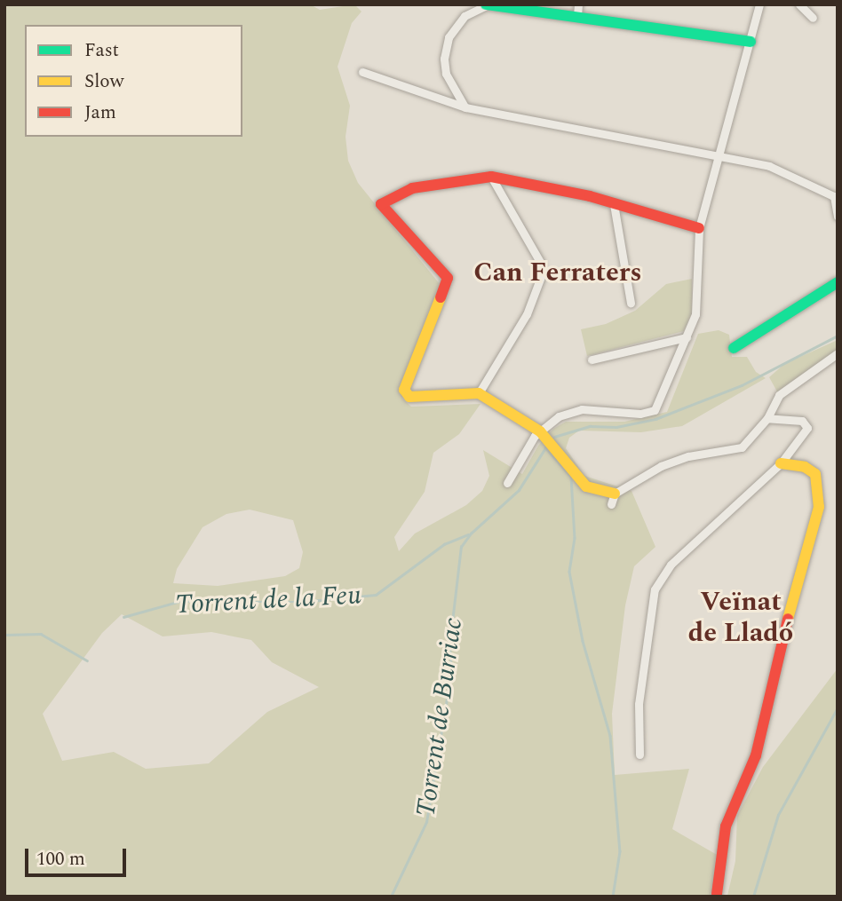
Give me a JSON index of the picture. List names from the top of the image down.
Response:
{
  "districts": ["Can Ferraters", "Veïnat de Lladó"],
  "water": ["Torrent de la Feu", "Torrent de Burriac"],
  "legend": ["Fast", "Slow", "Jam"],
  "scale_bar": "100 m"
}
